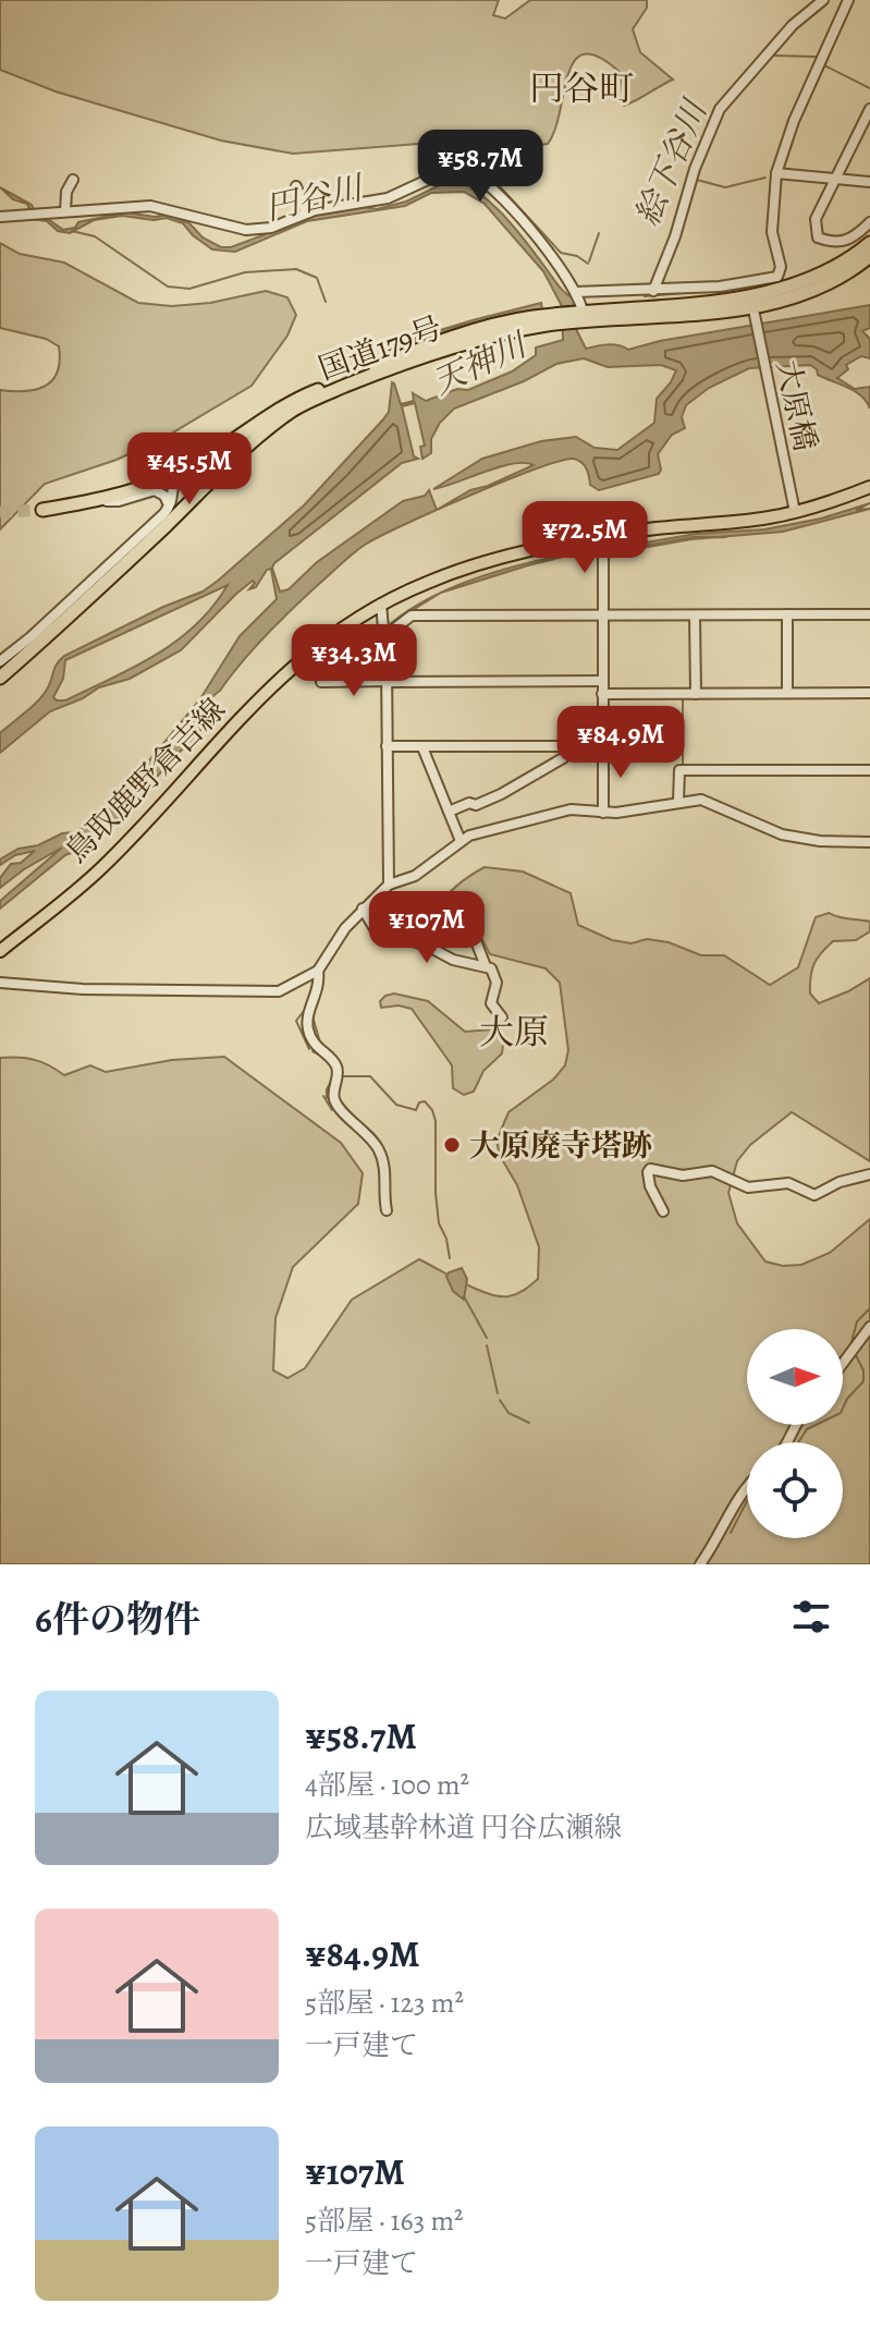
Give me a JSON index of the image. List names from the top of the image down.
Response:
{
  "streets": {
    "highway": ["国道179号"],
    "main road": ["鳥取鹿野倉吉線"],
    "street": ["大原橋"]
  },
  "crossings": [
    ["国道179号", "大原橋"],
    ["大原橋", "鳥取鹿野倉吉線"]
  ],
  "districts": ["円谷町", "大原"],
  "water": ["絵下谷川", "円谷川", "天神川"],
  "places": ["大原廃寺塔跡"],
  "north": "right",
  "page": {
    "price": [
      "¥58.7M",
      "¥45.5M",
      "¥72.5M",
      "¥34.3M",
      "¥84.9M",
      "¥107M"
    ],
    "heading": "6件の物件",
    "list": [
      {
        "name": "¥58.7M",
        "note": "4部屋 · 100 m² · 広域基幹林道 円谷広瀬線"
      },
      {
        "name": "¥84.9M",
        "note": "5部屋 · 123 m² · 一戸建て"
      },
      {
        "name": "¥107M",
        "note": "5部屋 · 163 m² · 一戸建て"
      }
    ]
  }
}
